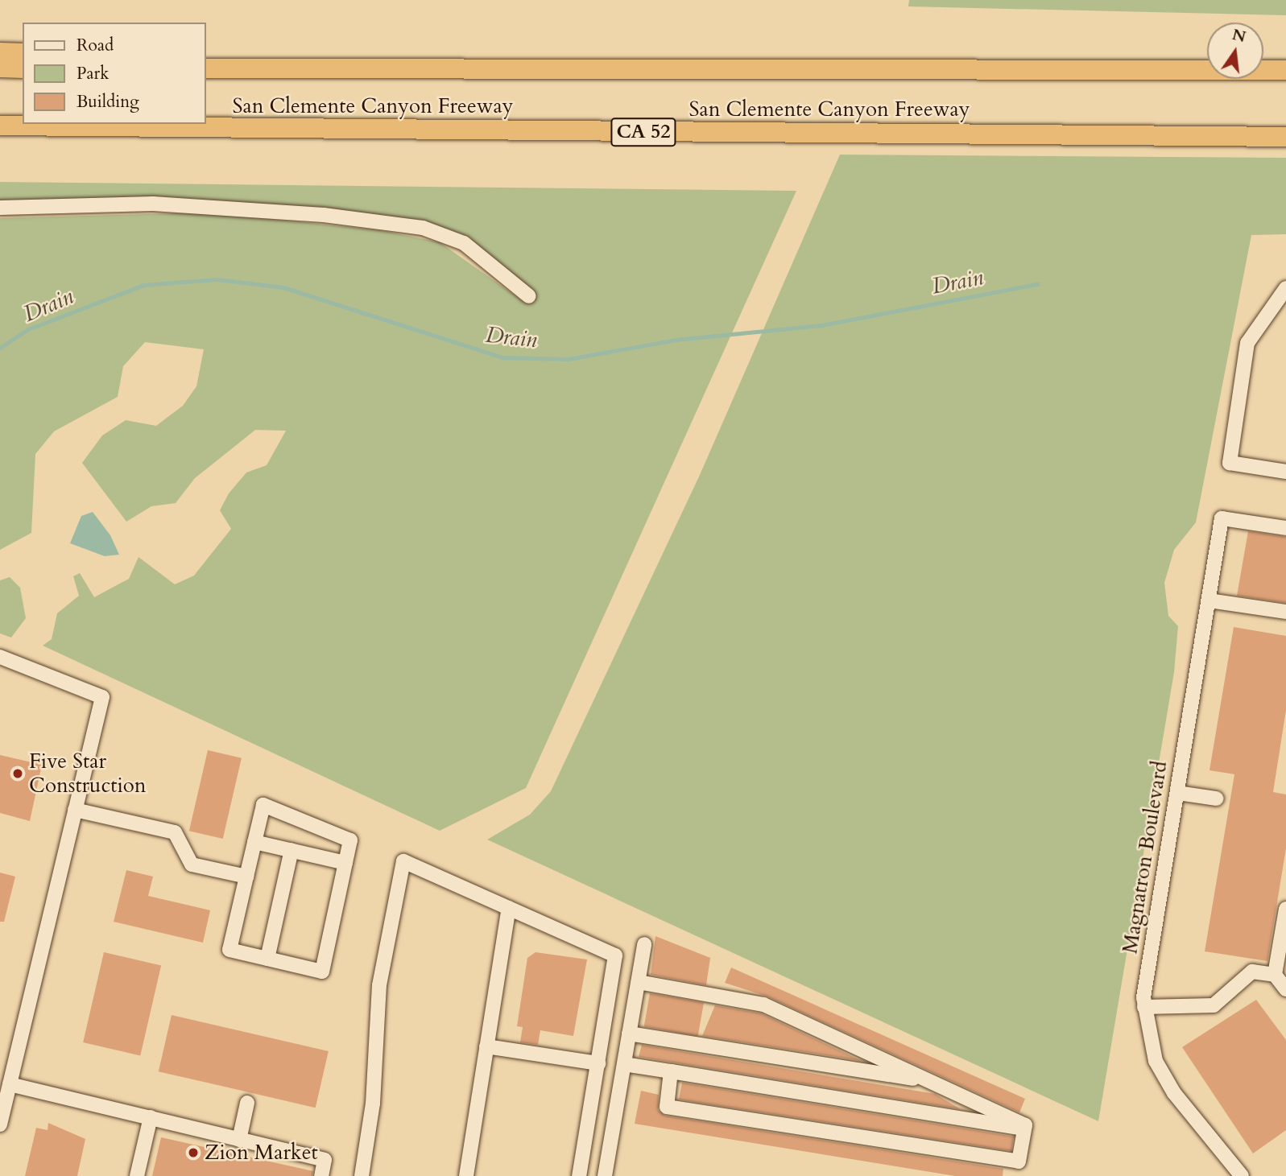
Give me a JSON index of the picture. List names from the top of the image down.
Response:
{
  "streets": {
    "highway": ["San Clemente Canyon Freeway", "CA 52"],
    "street": ["Magnatron Boulevard"]
  },
  "water": ["Drain"],
  "places": ["Five Star Construction", "Zion Market"],
  "legend": ["Road", "Park", "Building"],
  "north": "top"
}
